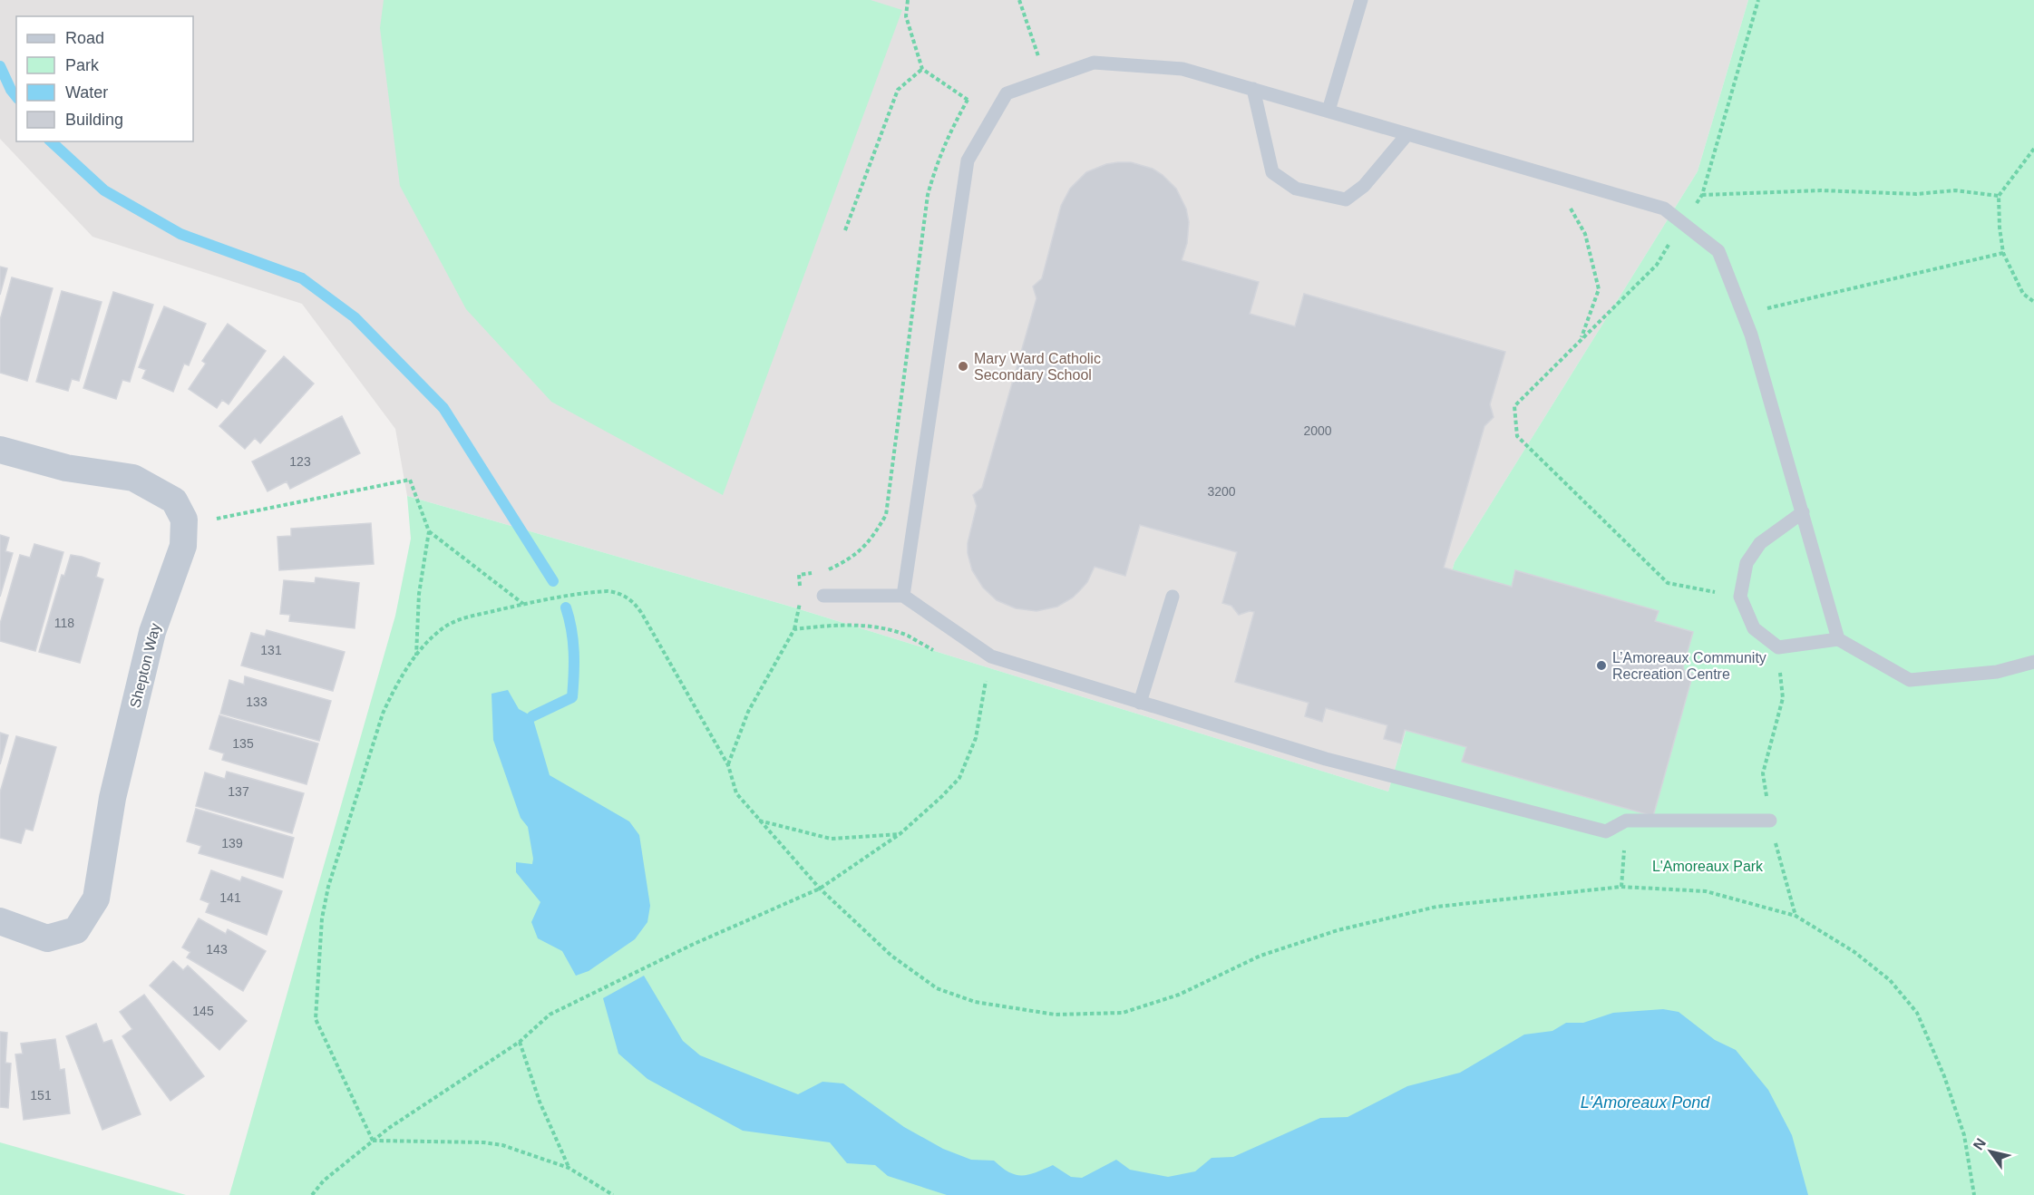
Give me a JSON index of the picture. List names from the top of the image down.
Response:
{
  "streets": {
    "street": ["Shepton Way"]
  },
  "water": ["L'Amoreaux Pond"],
  "parks": ["L'Amoreaux Park"],
  "places": ["Mary Ward Catholic Secondary School", "L’Amoreaux Community Recreation Centre"],
  "house_numbers": [
    "2000",
    "123",
    "3200",
    "118",
    "131",
    "133",
    "135",
    "137",
    "139",
    "141",
    "143",
    "145",
    "151"
  ],
  "legend": [
    "Road",
    "Park",
    "Water",
    "Building"
  ],
  "north": "top left"
}
